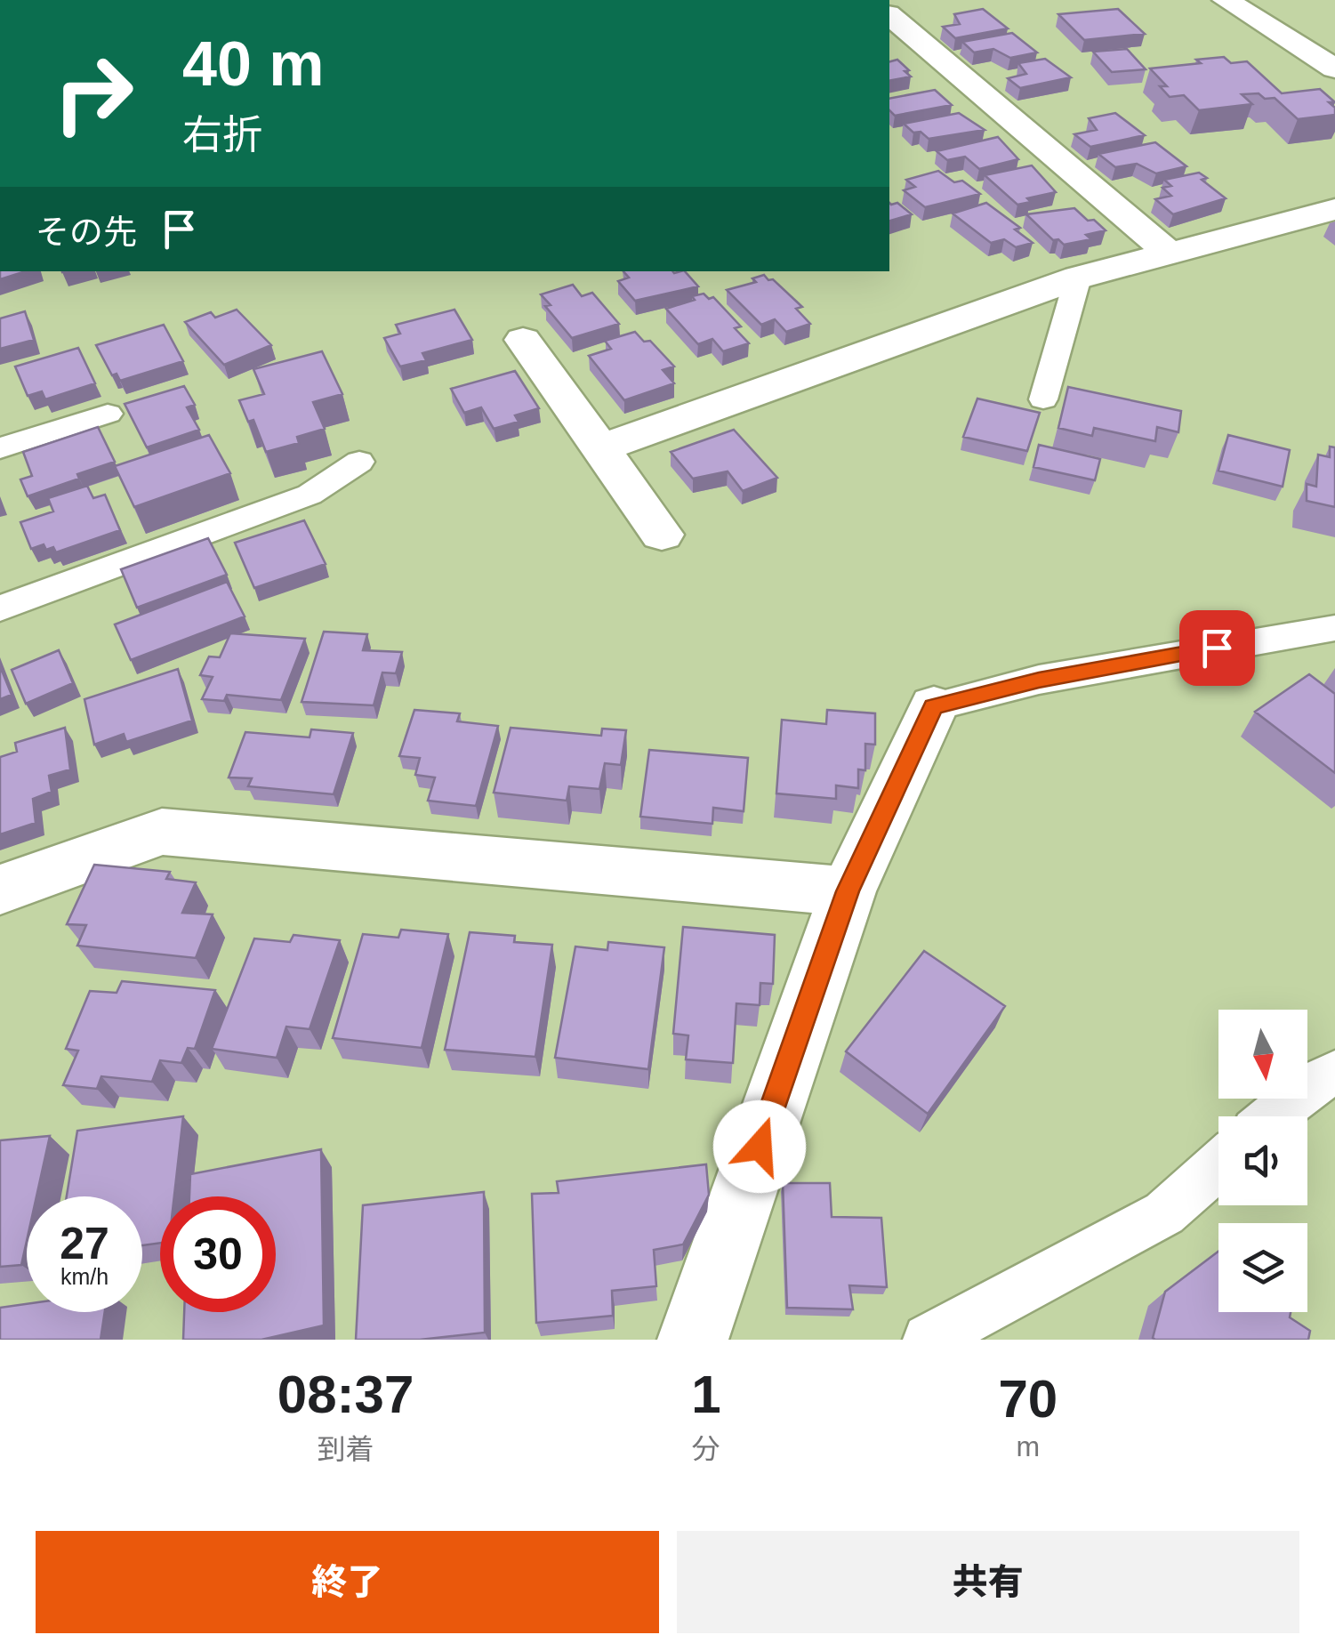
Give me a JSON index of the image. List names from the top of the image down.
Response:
{
  "north": "bottom",
  "page": {
    "turn": ["40 m", "右折"],
    "then": "その先",
    "speed": "27 km/h",
    "limit": "30",
    "eta": [
      "08:37",
      "到着",
      "1",
      "分",
      "70",
      "m"
    ],
    "buttons": ["終了", "共有"]
  }
}
